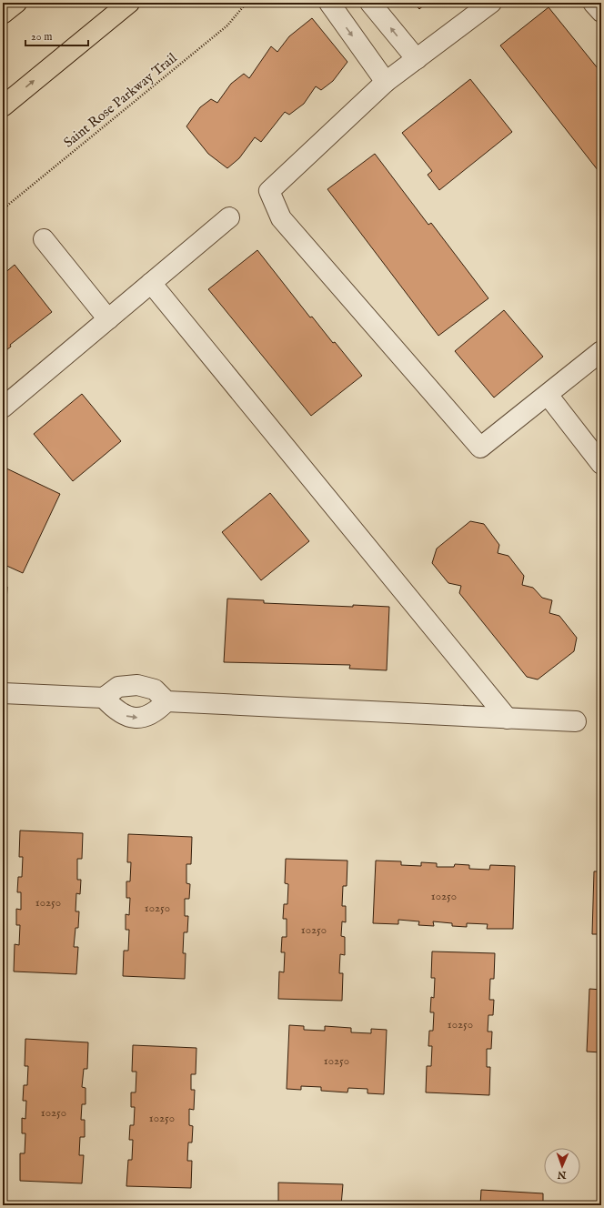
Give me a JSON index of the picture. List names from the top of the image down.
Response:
{
  "streets": {
    "path": ["Saint Rose Parkway Trail"]
  },
  "house_numbers": [
    "10250",
    "10250",
    "10250",
    "10250",
    "10250",
    "10250",
    "10250",
    "10250"
  ],
  "scale_bar": "20 m",
  "north": "bottom"
}
